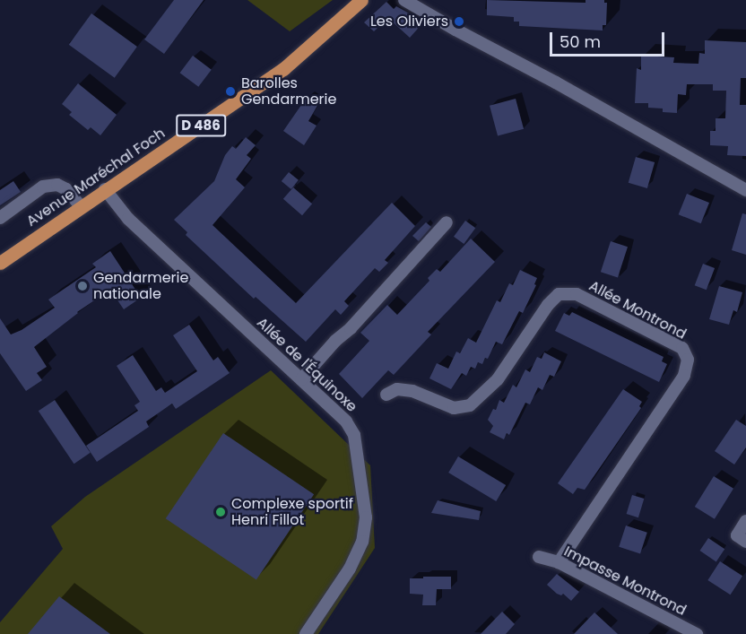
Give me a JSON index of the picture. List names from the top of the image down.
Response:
{
  "streets": {
    "main road": ["D 486", "Avenue Maréchal Foch"],
    "street": ["Allée Montrond", "Allée de l'Équinoxe", "Impasse Montrond"]
  },
  "crossings": [
    ["Avenue Maréchal Foch", "Allée de l'Équinoxe"],
    ["Allée Montrond", "Impasse Montrond"]
  ],
  "places": [
    "Les Oliviers",
    "Barolles Gendarmerie",
    "Gendarmerie nationale",
    "Complexe sportif Henri Fillot"
  ],
  "scale_bar": "50 m"
}
